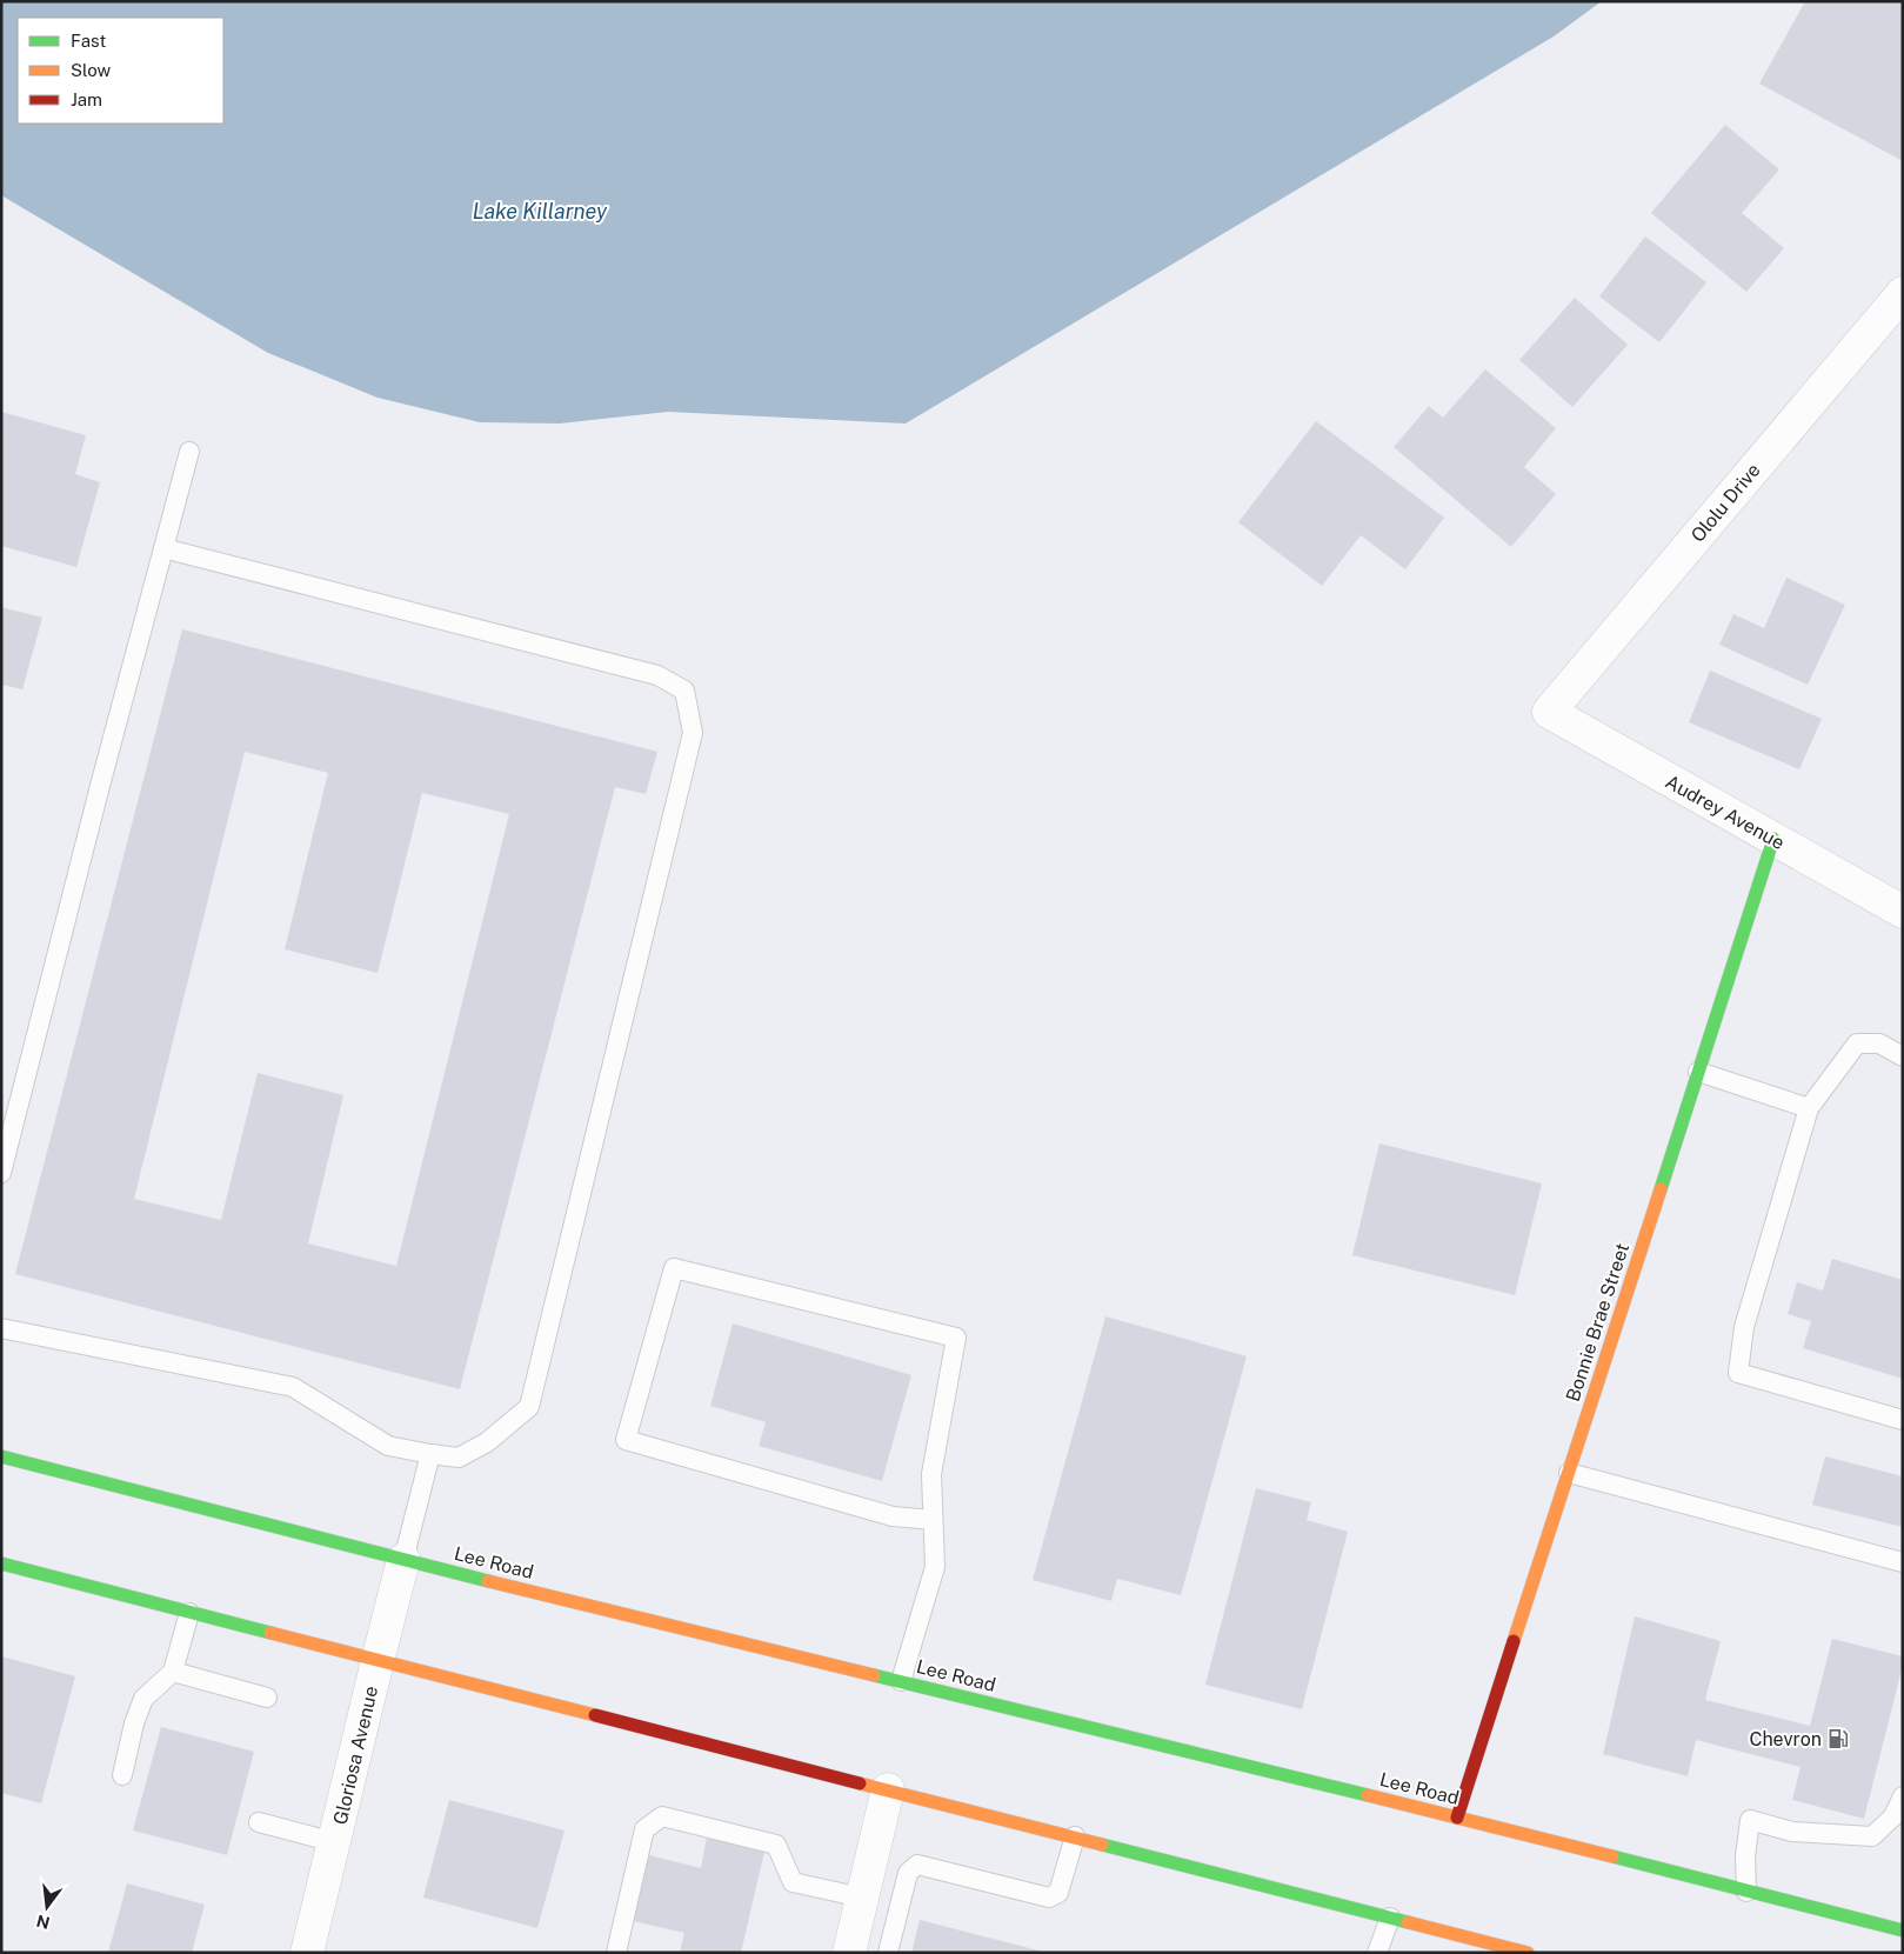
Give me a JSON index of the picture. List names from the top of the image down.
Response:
{
  "streets": {
    "main road": ["Bonnie Brae Street", "Lee Road"],
    "street": ["Ololu Drive", "Audrey Avenue", "Gloriosa Avenue"]
  },
  "crossings": [
    ["Ololu Drive", "Audrey Avenue"],
    ["Audrey Avenue", "Bonnie Brae Street"],
    ["Bonnie Brae Street", "Lee Road"],
    ["Lee Road", "Gloriosa Avenue"]
  ],
  "water": ["Lake Killarney"],
  "places": {
    "fuel station": ["Chevron"]
  },
  "legend": ["Fast", "Slow", "Jam"],
  "north": "bottom"
}
